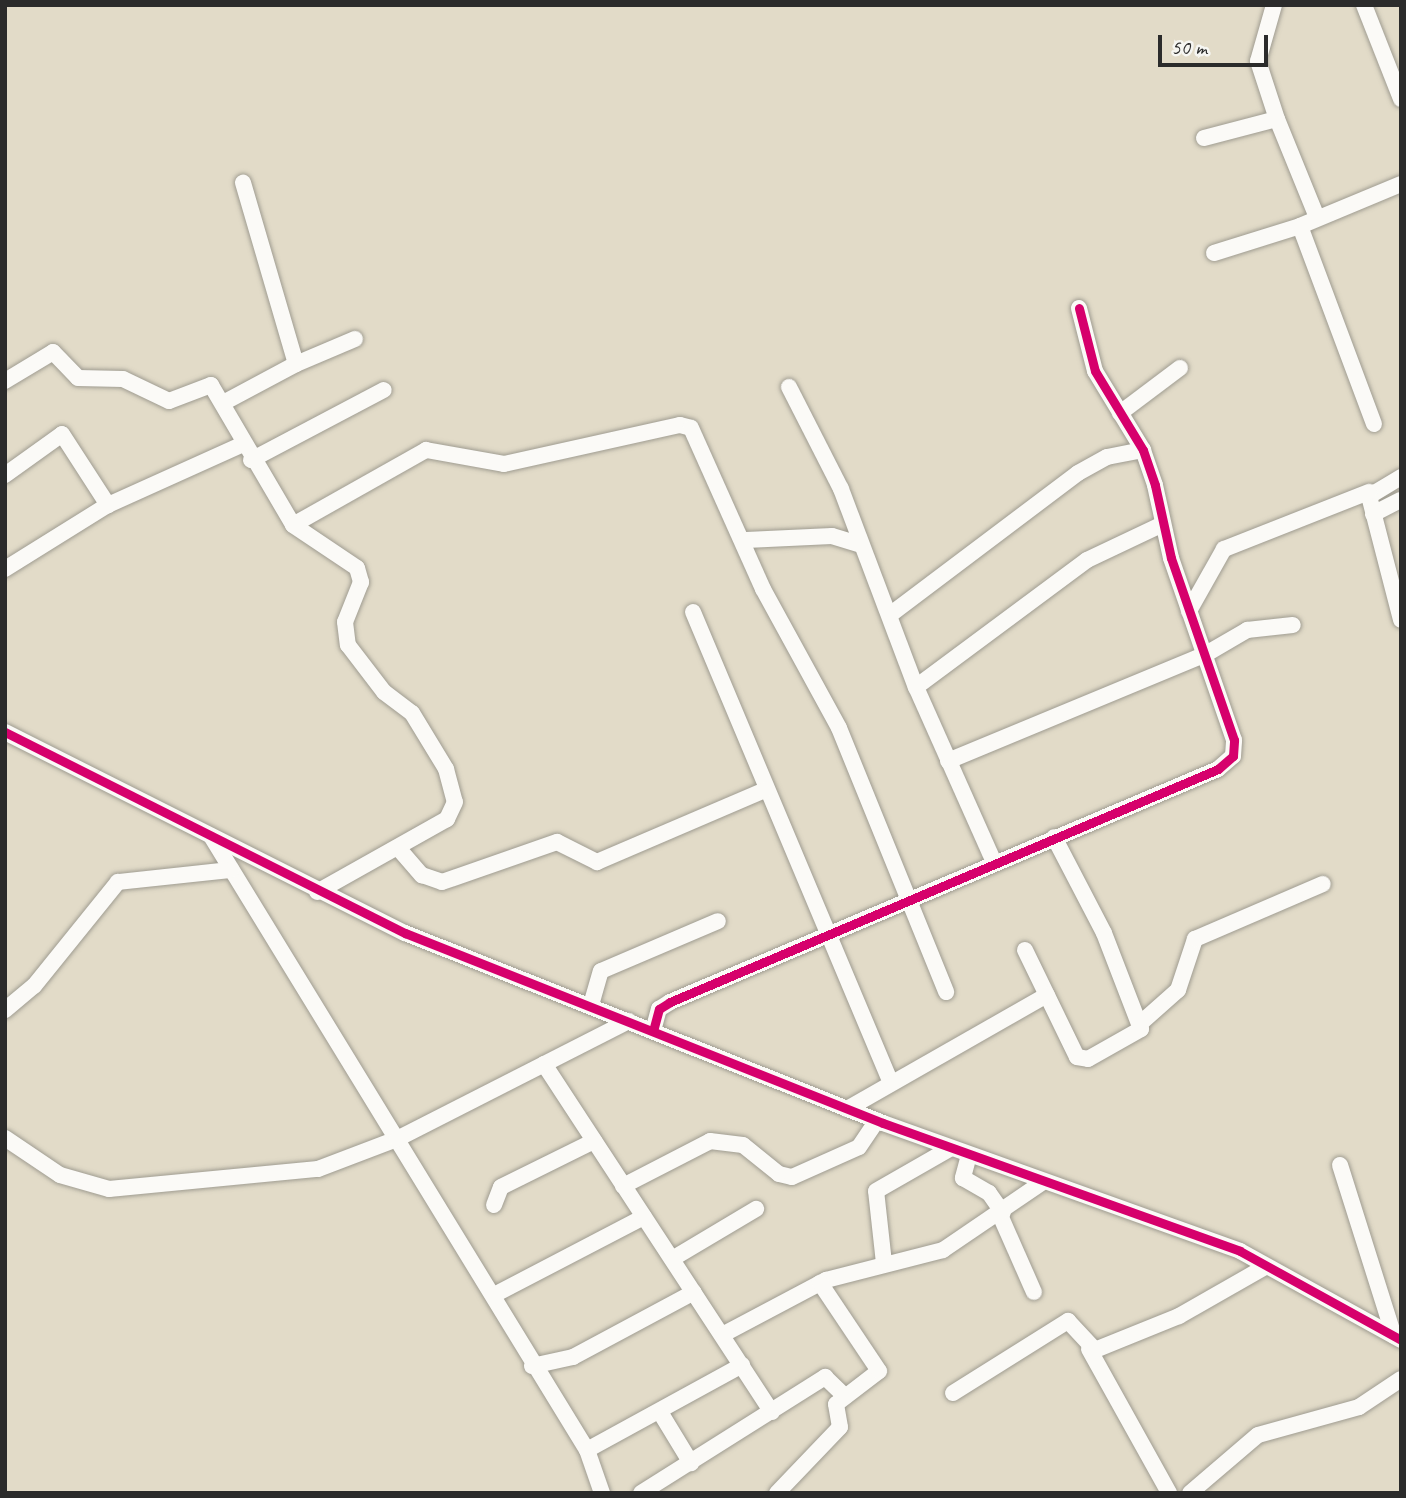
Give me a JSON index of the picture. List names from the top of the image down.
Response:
{
  "scale_bar": "50 m"
}
